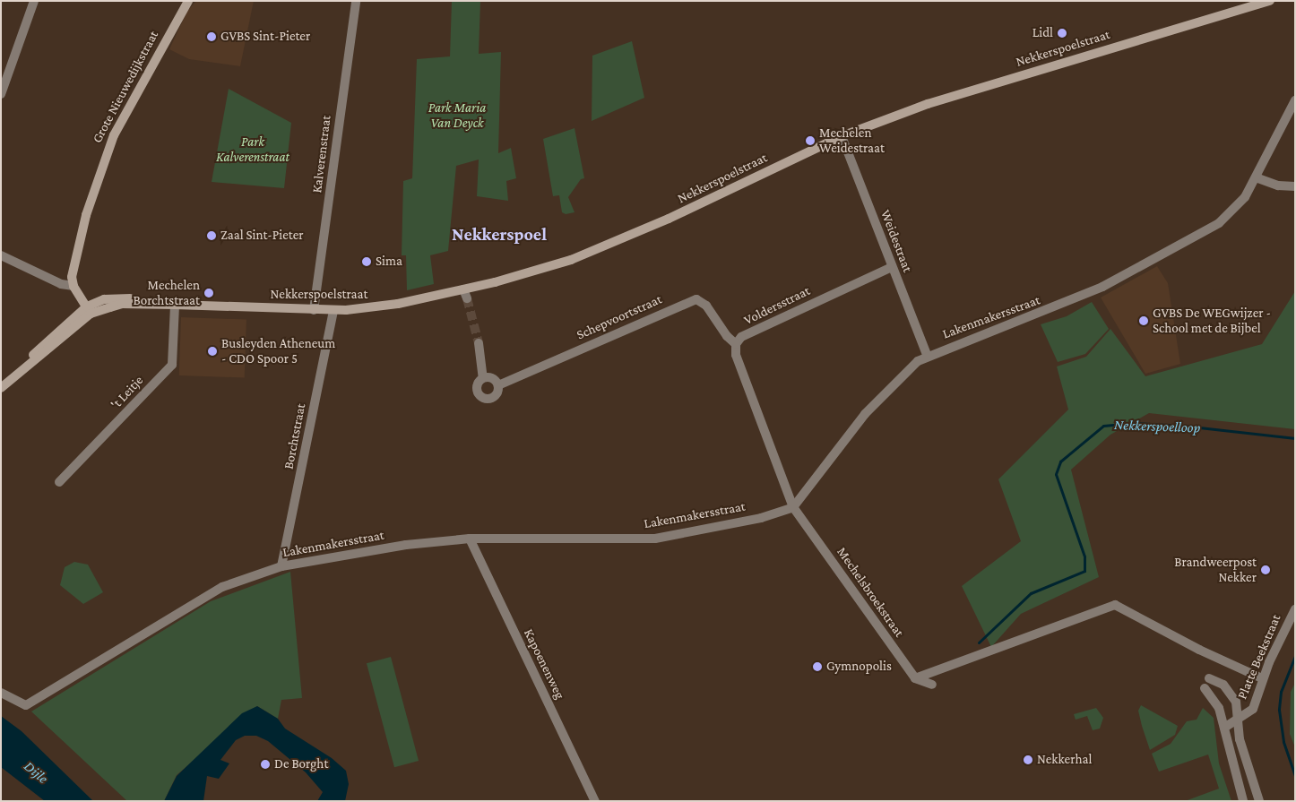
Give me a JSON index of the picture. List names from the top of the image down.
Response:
{
  "streets": {
    "main road": ["Nekkerspoelstraat", "Grote Nieuwedijkstraat"],
    "street": [
      "Kalverenstraat",
      "Weidestraat",
      "Voldersstraat",
      "Schepvoortstraat",
      "Lakenmakersstraat",
      "'t Leitje",
      "Borchtstraat",
      "Mechelsbroekstraat",
      "Platte Beekstraat",
      "Kapoenenweg"
    ]
  },
  "crossings": [
    ["Nekkerspoelstraat", "Kalverenstraat"],
    ["Nekkerspoelstraat", "Weidestraat"],
    ["Nekkerspoelstraat", "'t Leitje"],
    ["Nekkerspoelstraat", "Borchtstraat"],
    ["Weidestraat", "Voldersstraat"],
    ["Weidestraat", "Lakenmakersstraat"],
    ["Voldersstraat", "Schepvoortstraat"],
    ["Voldersstraat", "Lakenmakersstraat"],
    ["Voldersstraat", "Mechelsbroekstraat"],
    ["Lakenmakersstraat", "Borchtstraat"],
    ["Lakenmakersstraat", "Mechelsbroekstraat"],
    ["Lakenmakersstraat", "Kapoenenweg"]
  ],
  "districts": ["Nekkerspoel"],
  "water": ["Nekkerspoelloop", "Dijle"],
  "parks": ["Park Maria Van Deyck", "Park Kalverenstraat"],
  "places": [
    "Lidl",
    "GVBS Sint-Pieter",
    "Mechelen Weidestraat",
    "Zaal Sint-Pieter",
    "Sima",
    "Mechelen Borchtstraat",
    "GVBS De WEGwijzer - School met de Bijbel",
    "Busleyden Atheneum - CDO Spoor 5",
    "Brandweerpost Nekker",
    "Gymnopolis",
    "Nekkerhal",
    "De Borght"
  ]
}
